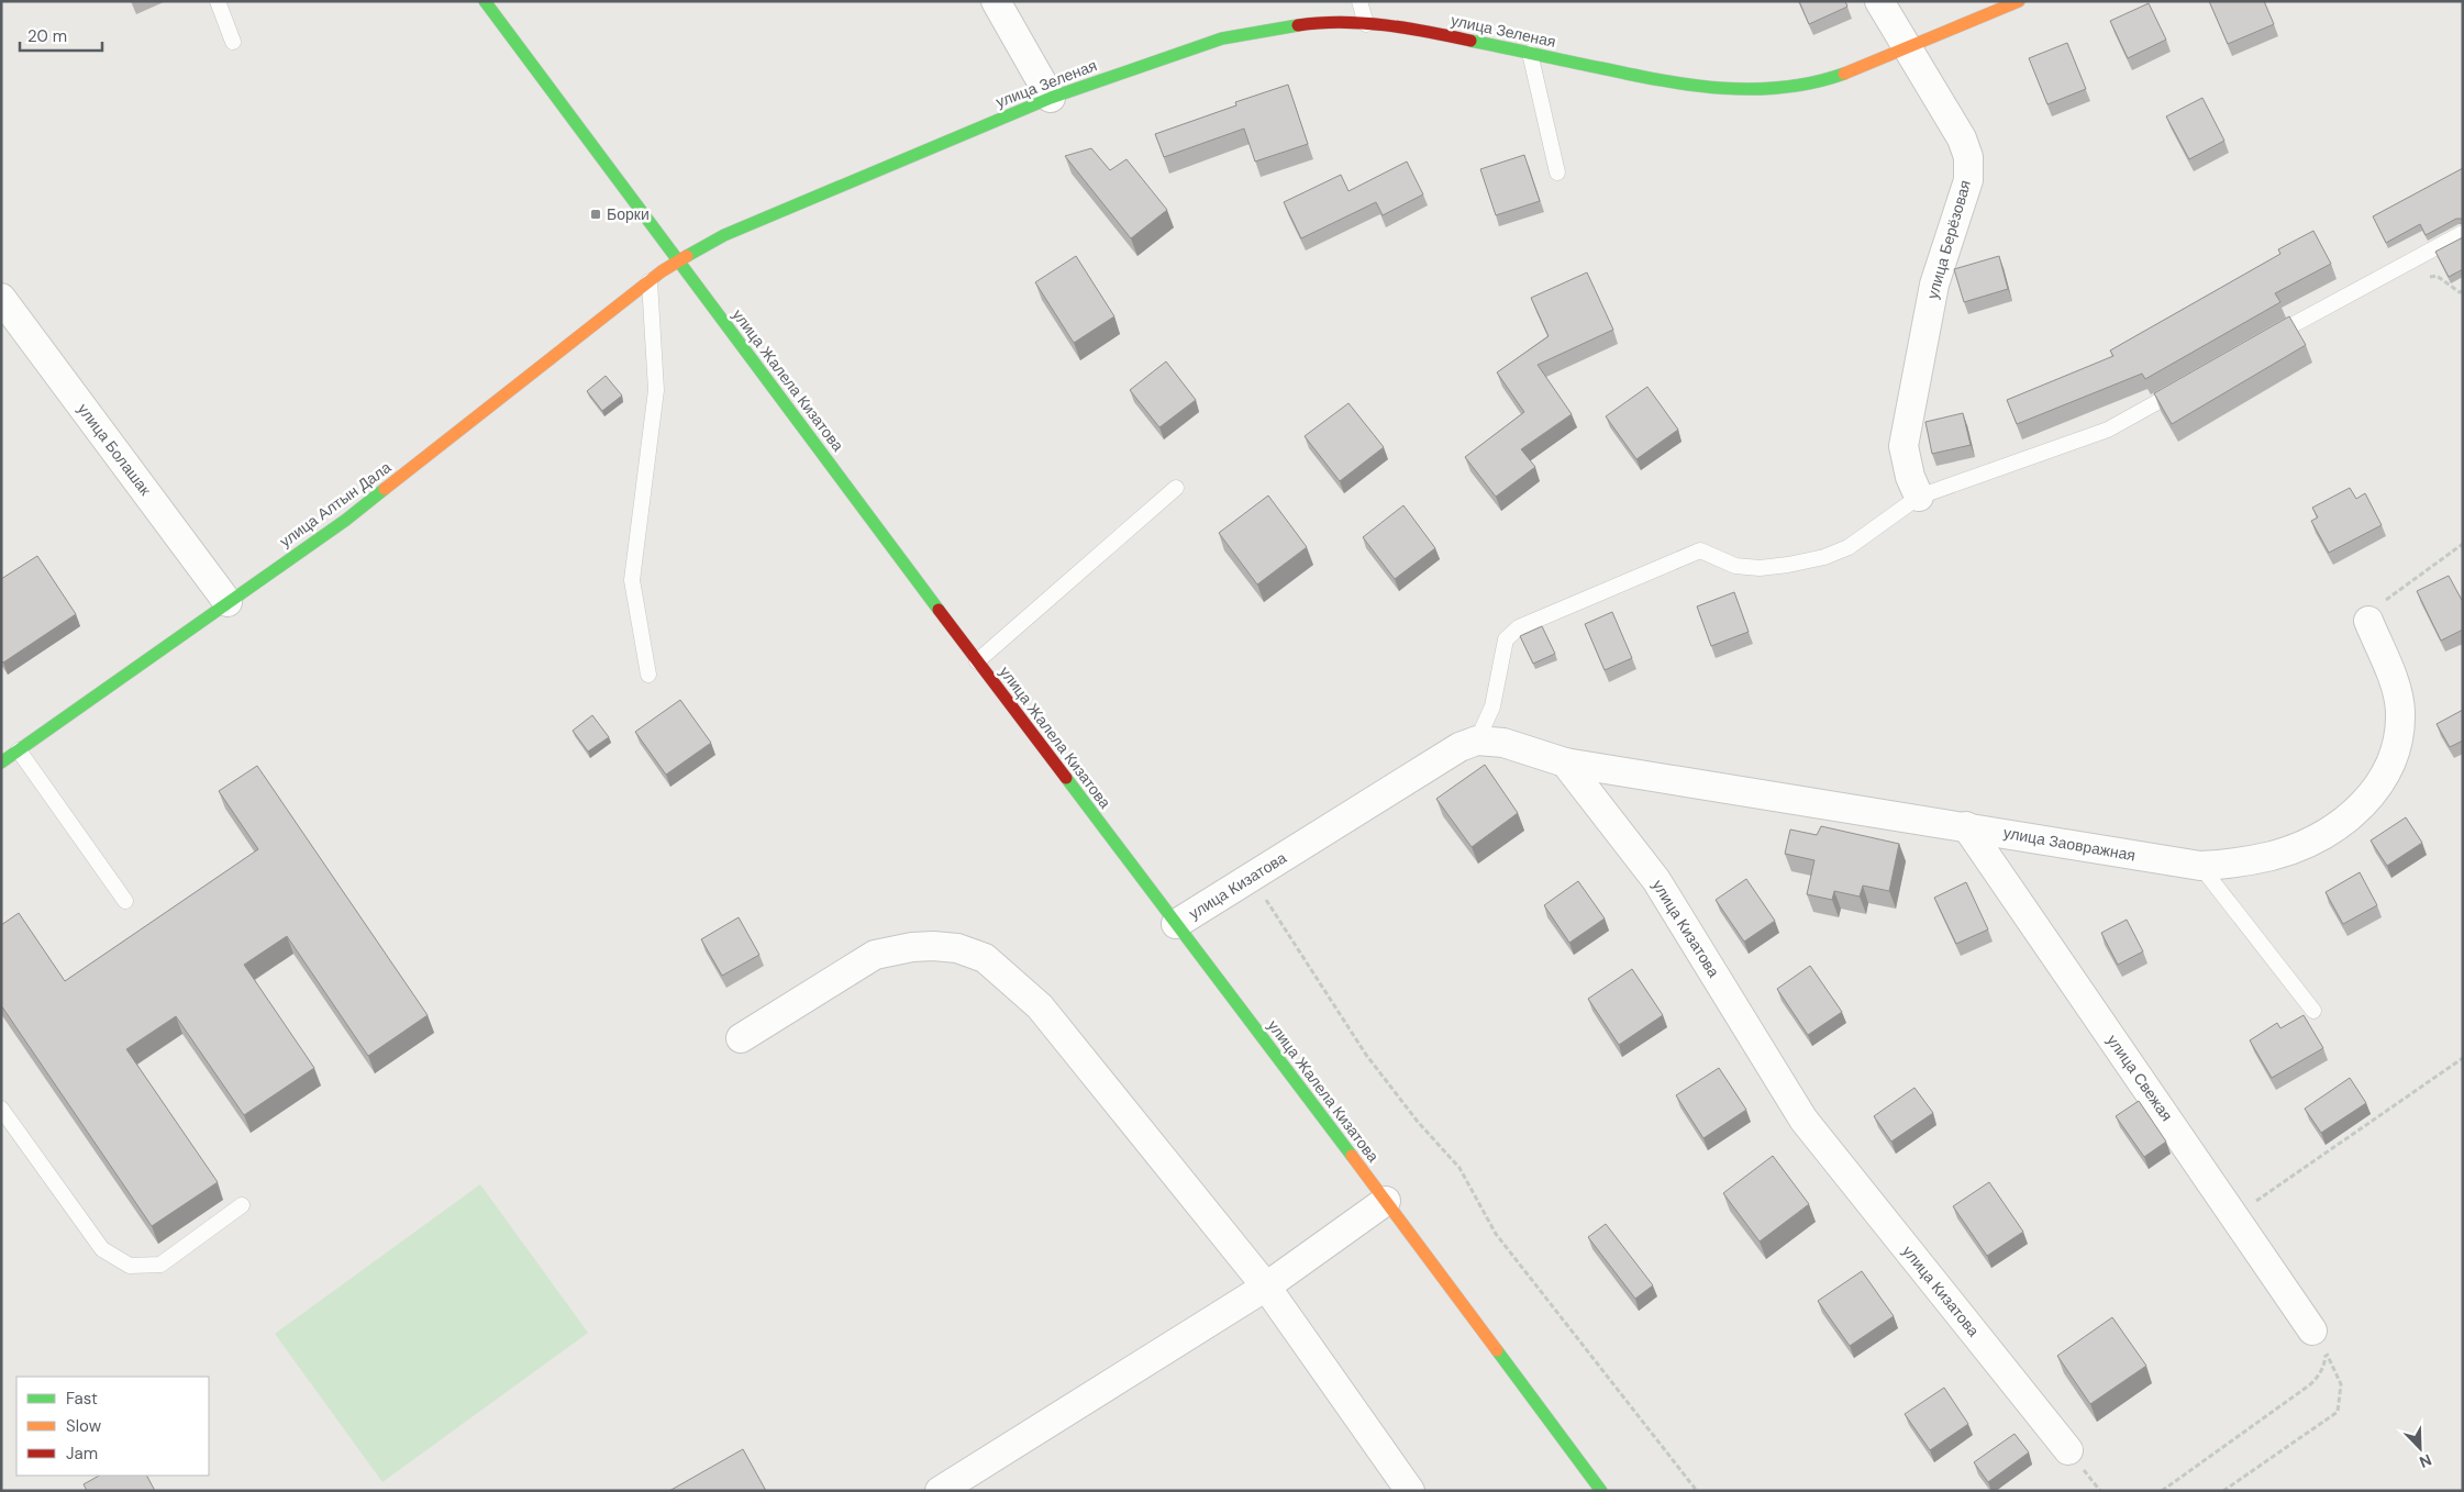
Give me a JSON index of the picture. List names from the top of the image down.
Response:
{
  "streets": {
    "street": [
      "улица Зеленая",
      "улица Берёзовая",
      "улица Жалела Кизатова",
      "улица Болашак",
      "улица Алтын Дала",
      "улица Заовражная",
      "улица Кизатова",
      "улица Свежая"
    ]
  },
  "crossings": [
    ["улица Зеленая", "улица Берёзовая"],
    ["улица Зеленая", "улица Жалела Кизатова"],
    ["улица Зеленая", "улица Алтын Дала"],
    ["улица Жалела Кизатова", "улица Алтын Дала"],
    ["улица Жалела Кизатова", "улица Кизатова"],
    ["улица Болашак", "улица Алтын Дала"],
    ["улица Заовражная", "улица Кизатова"],
    ["улица Заовражная", "улица Свежая"]
  ],
  "places": {
    "transit": ["Борки"]
  },
  "legend": ["Fast", "Slow", "Jam"],
  "scale_bar": "20 m",
  "north": "bottom right"
}
